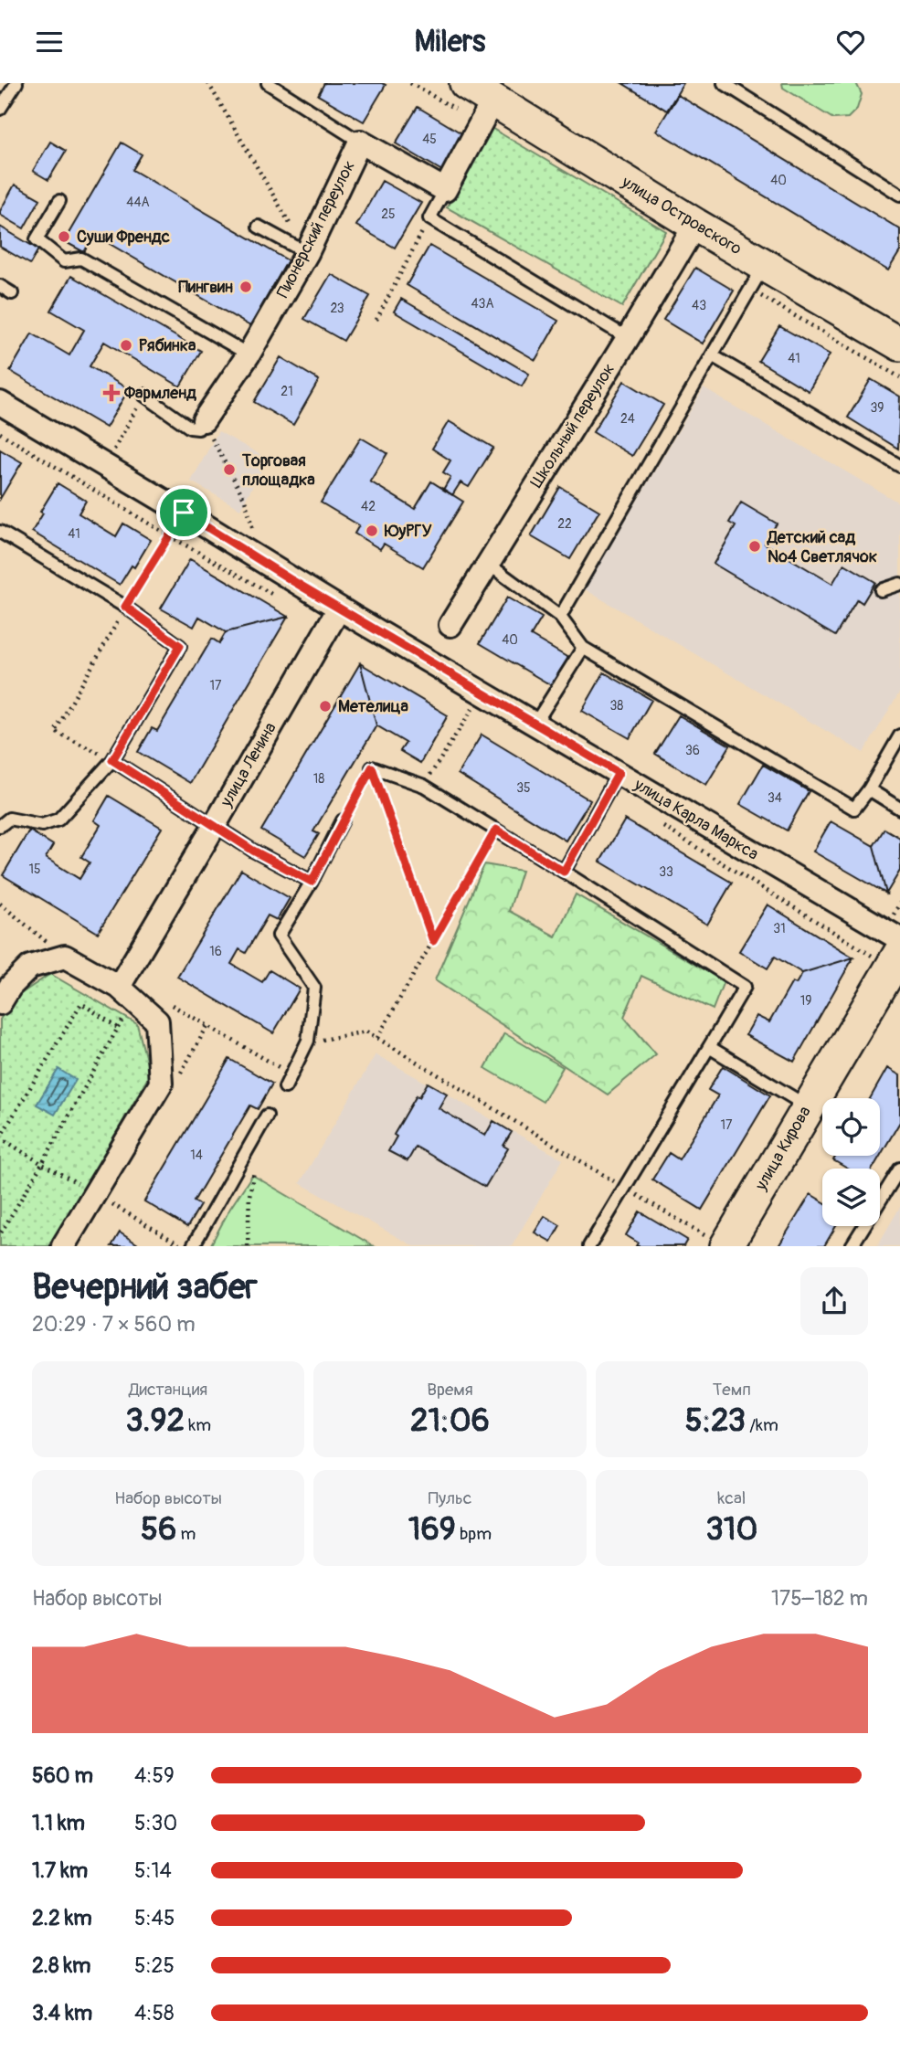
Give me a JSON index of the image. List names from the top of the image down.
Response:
{
  "streets": {
    "street": [
      "улица Островского",
      "Пионерский переулок",
      "Школьный переулок",
      "улица Ленина",
      "улица Карла Маркса",
      "улица Кирова"
    ]
  },
  "crossings": [
    ["улица Островского", "Школьный переулок"],
    ["улица Ленина", "улица Карла Маркса"]
  ],
  "places": {
    "other": [
      "Суши Френдс",
      "Пингвин",
      "Рябинка",
      "Торговая площадка",
      "ЮуРГУ",
      "Детский сад №4 Светлячок",
      "Метелица"
    ],
    "health": ["Фармленд"]
  },
  "house_numbers": [
    "45",
    "40",
    "44А",
    "25",
    "43А",
    "43",
    "23",
    "41",
    "21",
    "39",
    "24",
    "42",
    "22",
    "41",
    "40",
    "17",
    "38",
    "36",
    "18",
    "35",
    "34",
    "15",
    "33",
    "31",
    "16",
    "19",
    "17",
    "14"
  ],
  "page": {
    "header": "Milers",
    "heading": ["Вечерний забег", "20:29 · 7 × 560 m"],
    "stats": [
      ["Дистанция", "3.92 km"],
      ["Время", "21:06"],
      ["Темп", "5:23 /km"],
      ["Набор высоты", "56 m"],
      ["Пульс", "169 bpm"],
      ["kcal", "310"]
    ],
    "chart": ["Набор высоты", "175–182 m"],
    "list": [
      {
        "name": "560 m",
        "note": "4:59"
      },
      {
        "name": "1.1 km",
        "note": "5:30"
      },
      {
        "name": "1.7 km",
        "note": "5:14"
      },
      {
        "name": "2.2 km",
        "note": "5:45"
      },
      {
        "name": "2.8 km",
        "note": "5:25"
      },
      {
        "name": "3.4 km",
        "note": "4:58"
      }
    ]
  }
}
